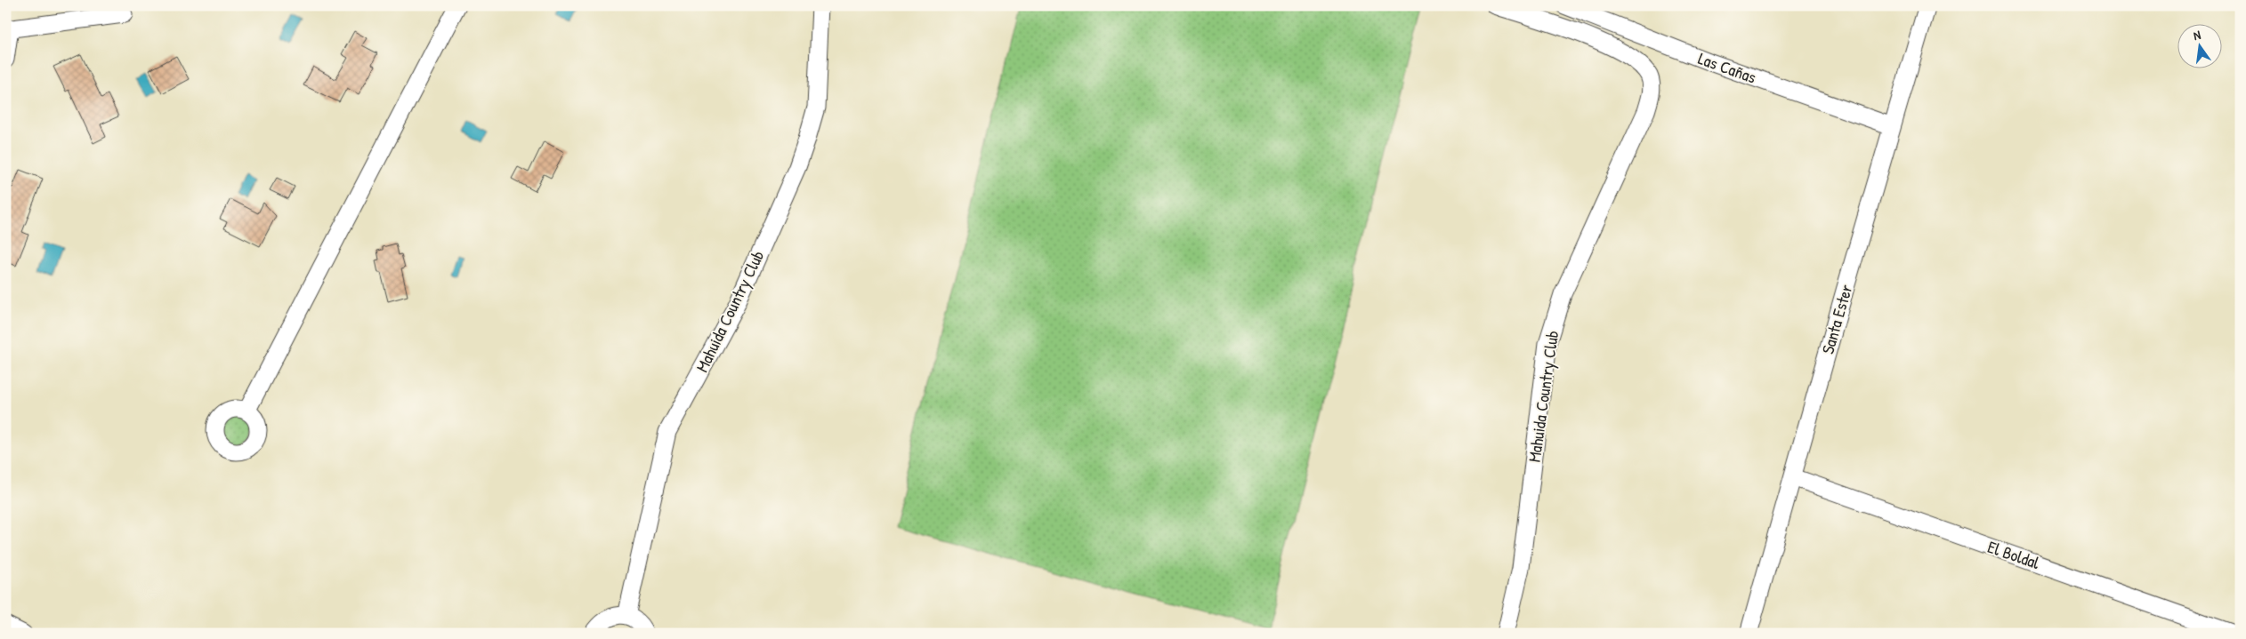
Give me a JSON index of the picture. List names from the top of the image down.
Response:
{
  "streets": {
    "street": [
      "Las Cañas",
      "Mahuida Country Club",
      "Santa Ester",
      "El Boldal"
    ]
  },
  "crossings": [
    ["Las Cañas", "Santa Ester"],
    ["Santa Ester", "El Boldal"]
  ],
  "north": "top"
}
